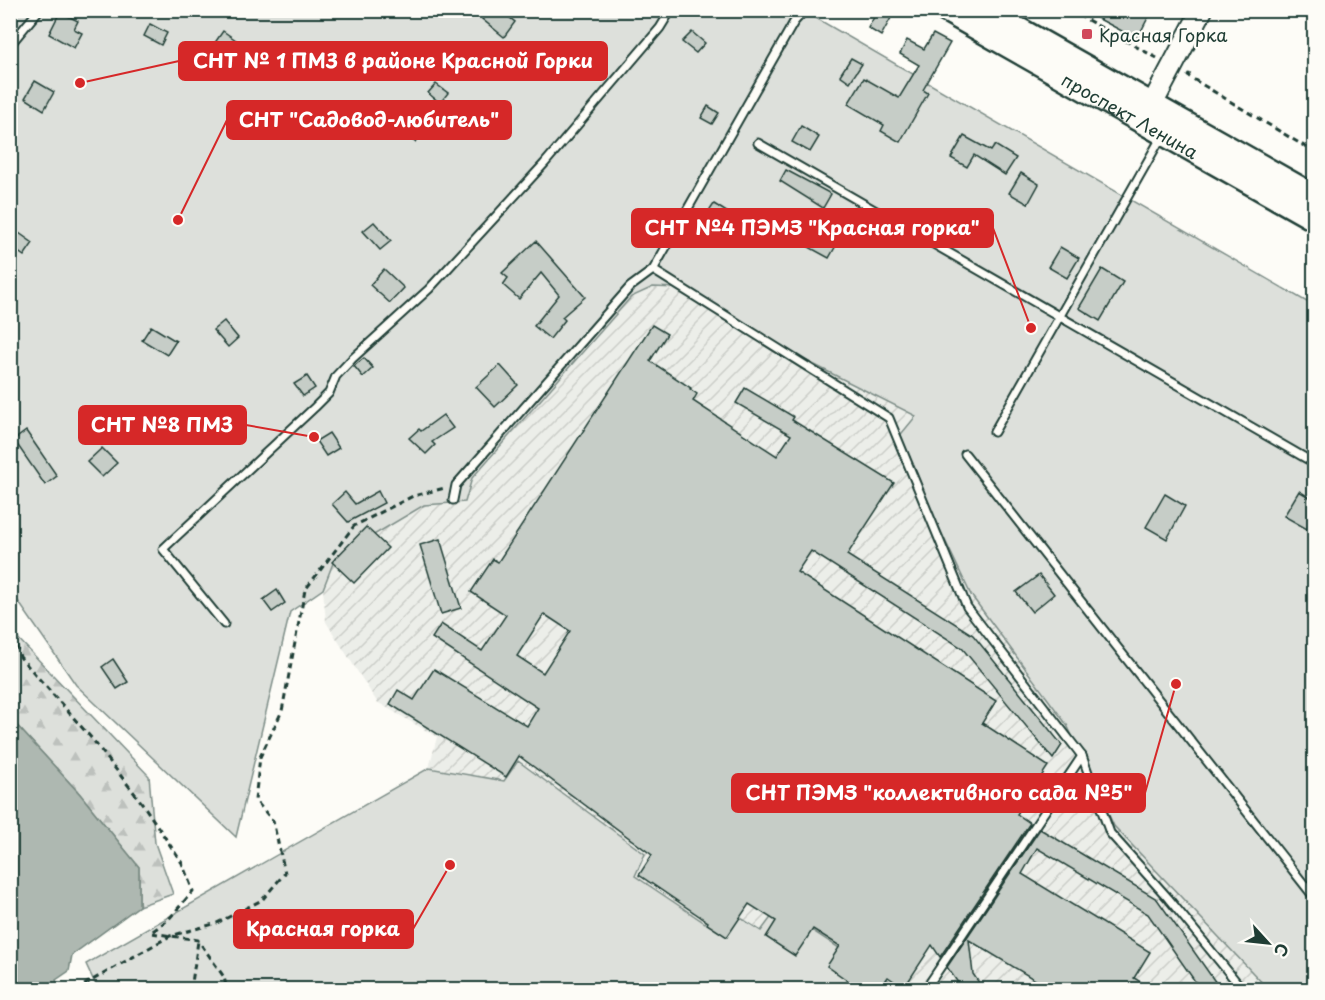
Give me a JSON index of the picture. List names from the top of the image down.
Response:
{
  "streets": {
    "main road": ["проспект Ленина"]
  },
  "places": {
    "transit": ["Красная Горка"],
    "other": [
      "СНТ № 1 ПМЗ в районе Красной Горки",
      "СНТ \"Садовод-любитель\"",
      "СНТ №4 ПЭМЗ \"Красная горка\"",
      "СНТ №8 ПМЗ",
      "СНТ ПЭМЗ \"коллективного сада №5\"",
      "Красная горка"
    ]
  },
  "north": "bottom right"
}
